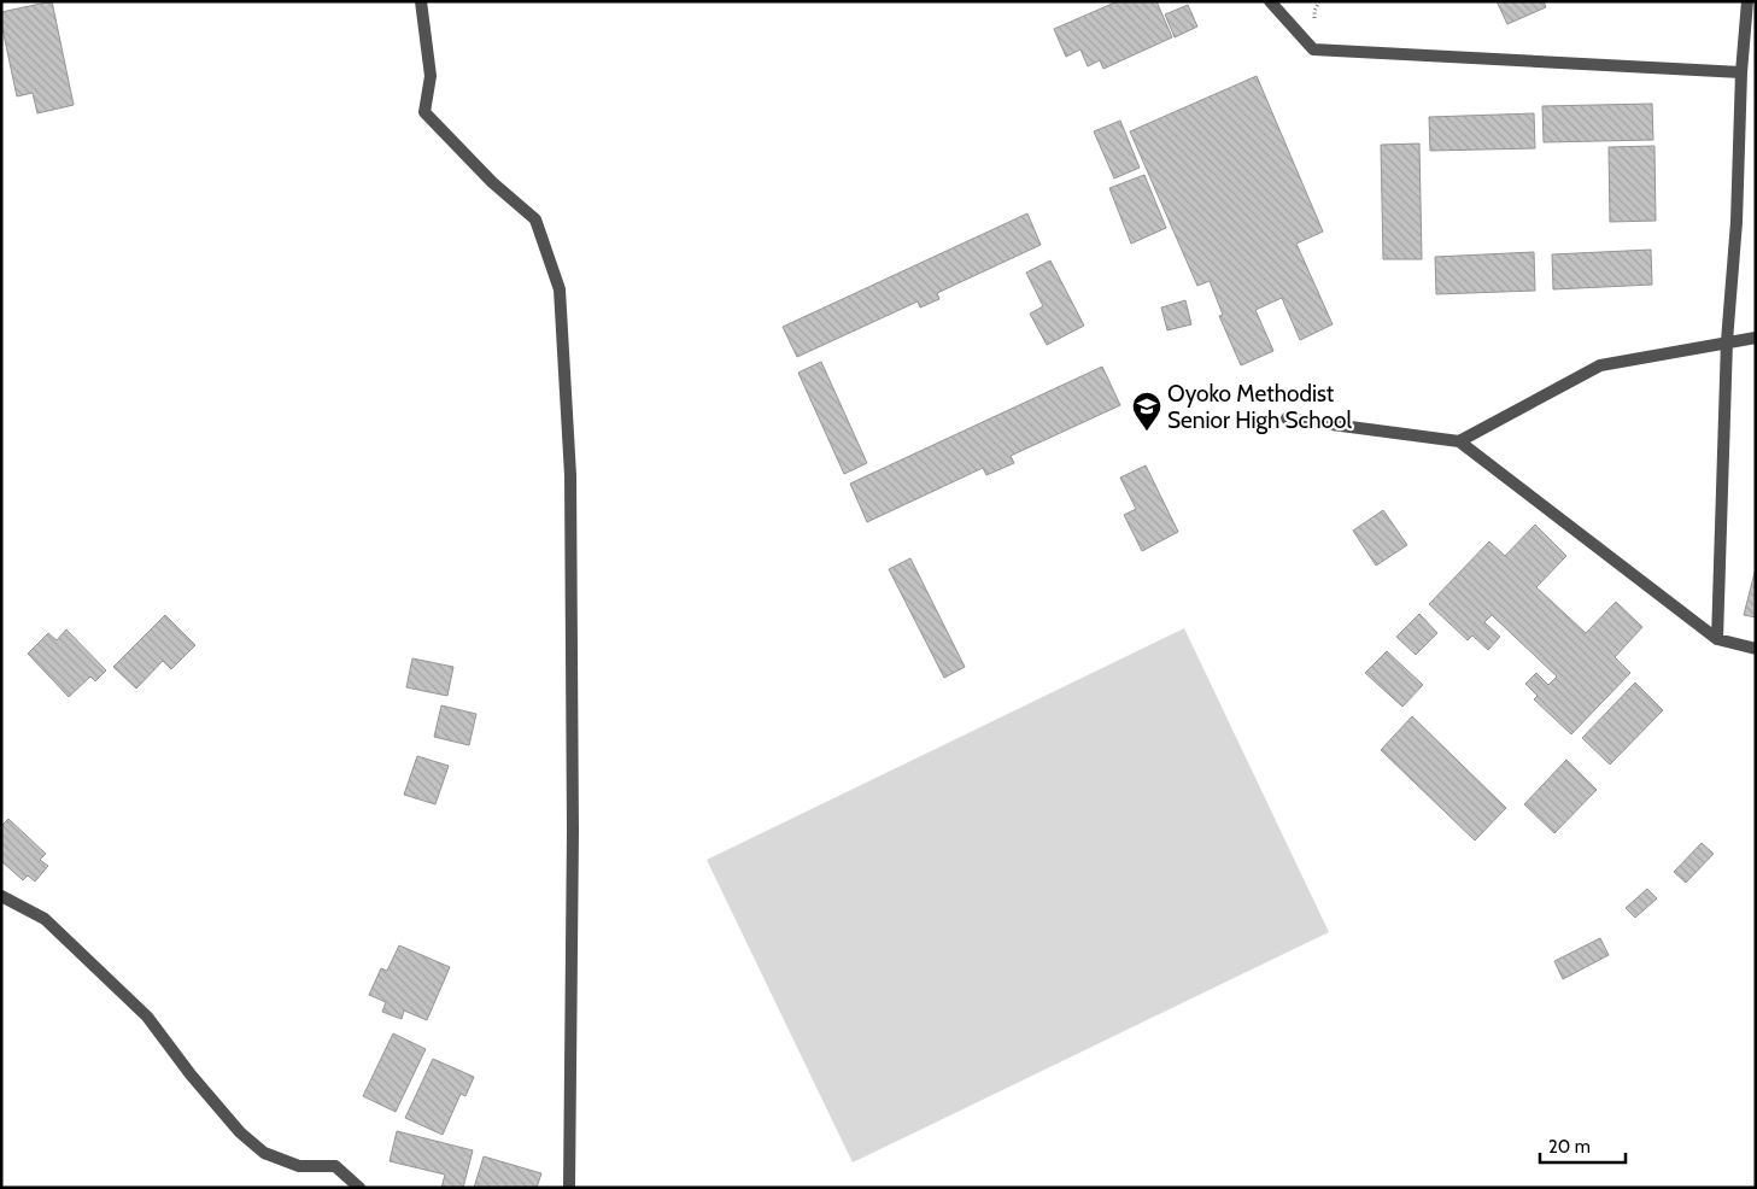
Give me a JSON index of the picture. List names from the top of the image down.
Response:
{
  "places": {
    "school or university": ["Oyoko Methodist Senior High School"]
  },
  "scale_bar": "20 m"
}
